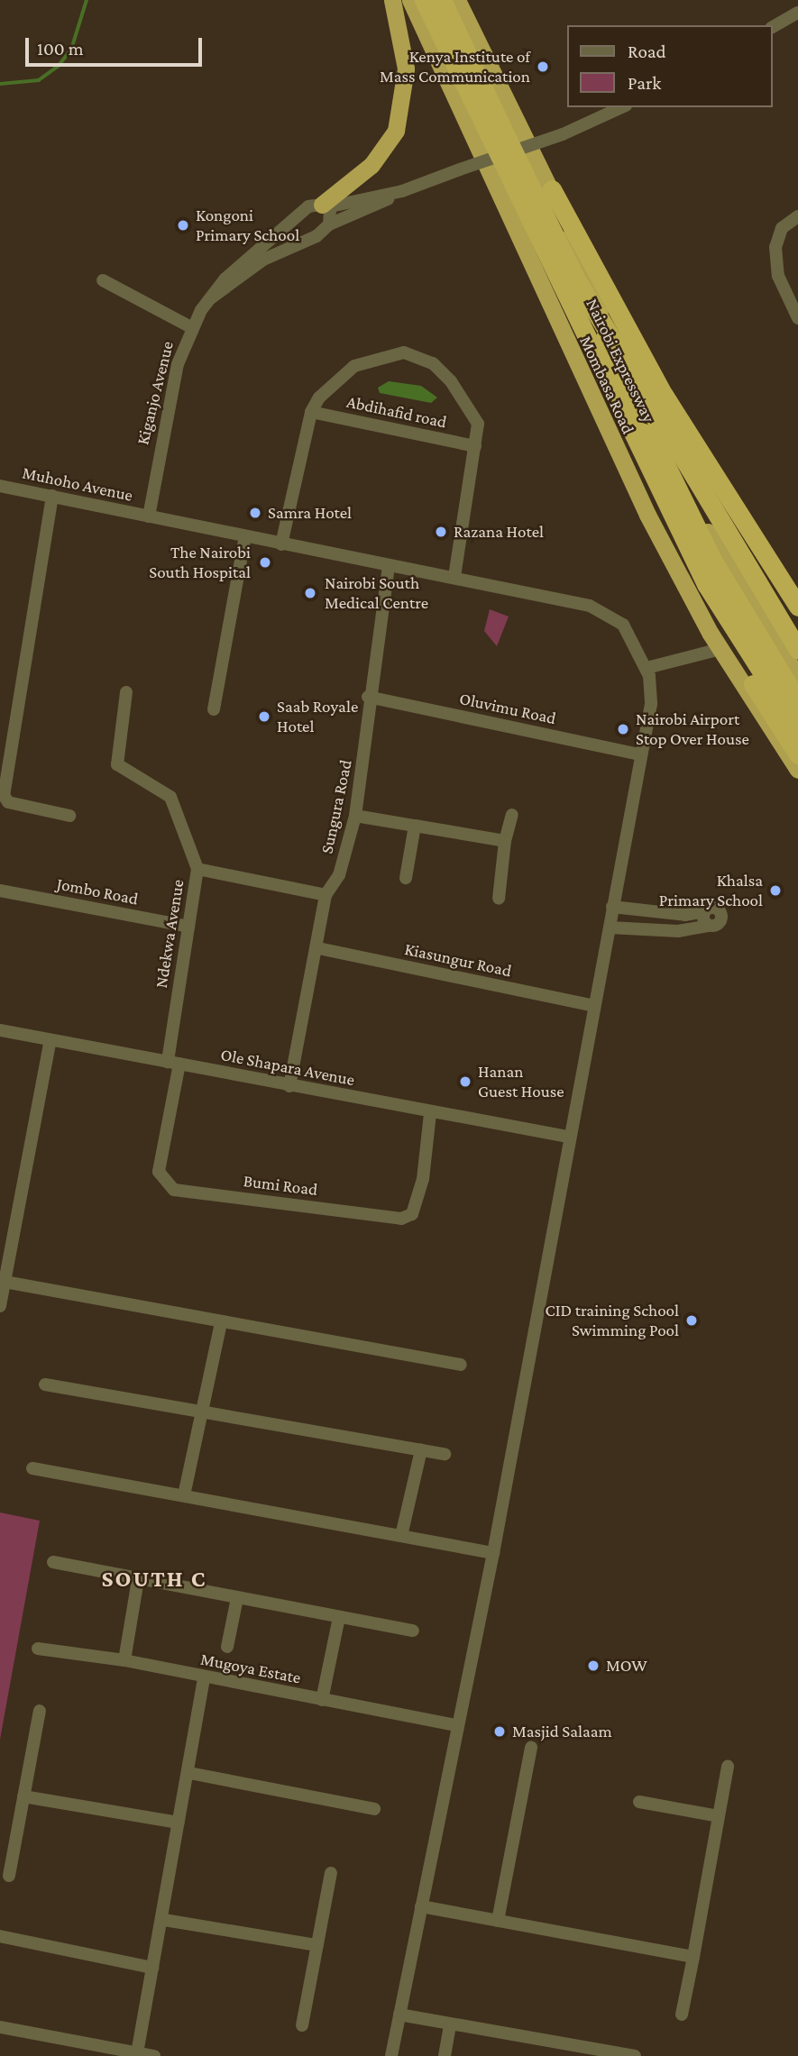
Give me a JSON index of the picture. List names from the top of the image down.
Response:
{
  "streets": {
    "highway": ["Nairobi Expressway", "Mombasa Road"],
    "street": [
      "Kiganjo Avenue",
      "Abdihafid road",
      "Muhoho Avenue",
      "Oluvimu Road",
      "Sungura Road",
      "Jombo Road",
      "Ndekwa Avenue",
      "Kiasungur Road",
      "Ole Shapara Avenue",
      "Bumi Road",
      "Mugoya Estate"
    ]
  },
  "crossings": [
    ["Kiganjo Avenue", "Muhoho Avenue"],
    ["Muhoho Avenue", "Oluvimu Road"],
    ["Muhoho Avenue", "Sungura Road"],
    ["Muhoho Avenue", "Kiasungur Road"],
    ["Muhoho Avenue", "Ole Shapara Avenue"],
    ["Muhoho Avenue", "Mugoya Estate"],
    ["Oluvimu Road", "Sungura Road"],
    ["Sungura Road", "Kiasungur Road"],
    ["Sungura Road", "Ole Shapara Avenue"],
    ["Jombo Road", "Ndekwa Avenue"],
    ["Ndekwa Avenue", "Ole Shapara Avenue"],
    ["Ndekwa Avenue", "Bumi Road"],
    ["Ole Shapara Avenue", "Bumi Road"]
  ],
  "districts": ["SOUTH C"],
  "places": [
    "Kenya Institute of Mass Communication",
    "Kongoni Primary School",
    "Samra Hotel",
    "Razana Hotel",
    "The Nairobi South Hospital",
    "Nairobi South Medical Centre",
    "Saab Royale Hotel",
    "Nairobi Airport Stop Over House",
    "Khalsa Primary School",
    "Hanan Guest House",
    "CID training School Swimming Pool",
    "MOW",
    "Masjid Salaam"
  ],
  "legend": ["Road", "Park"],
  "scale_bar": "100 m"
}
